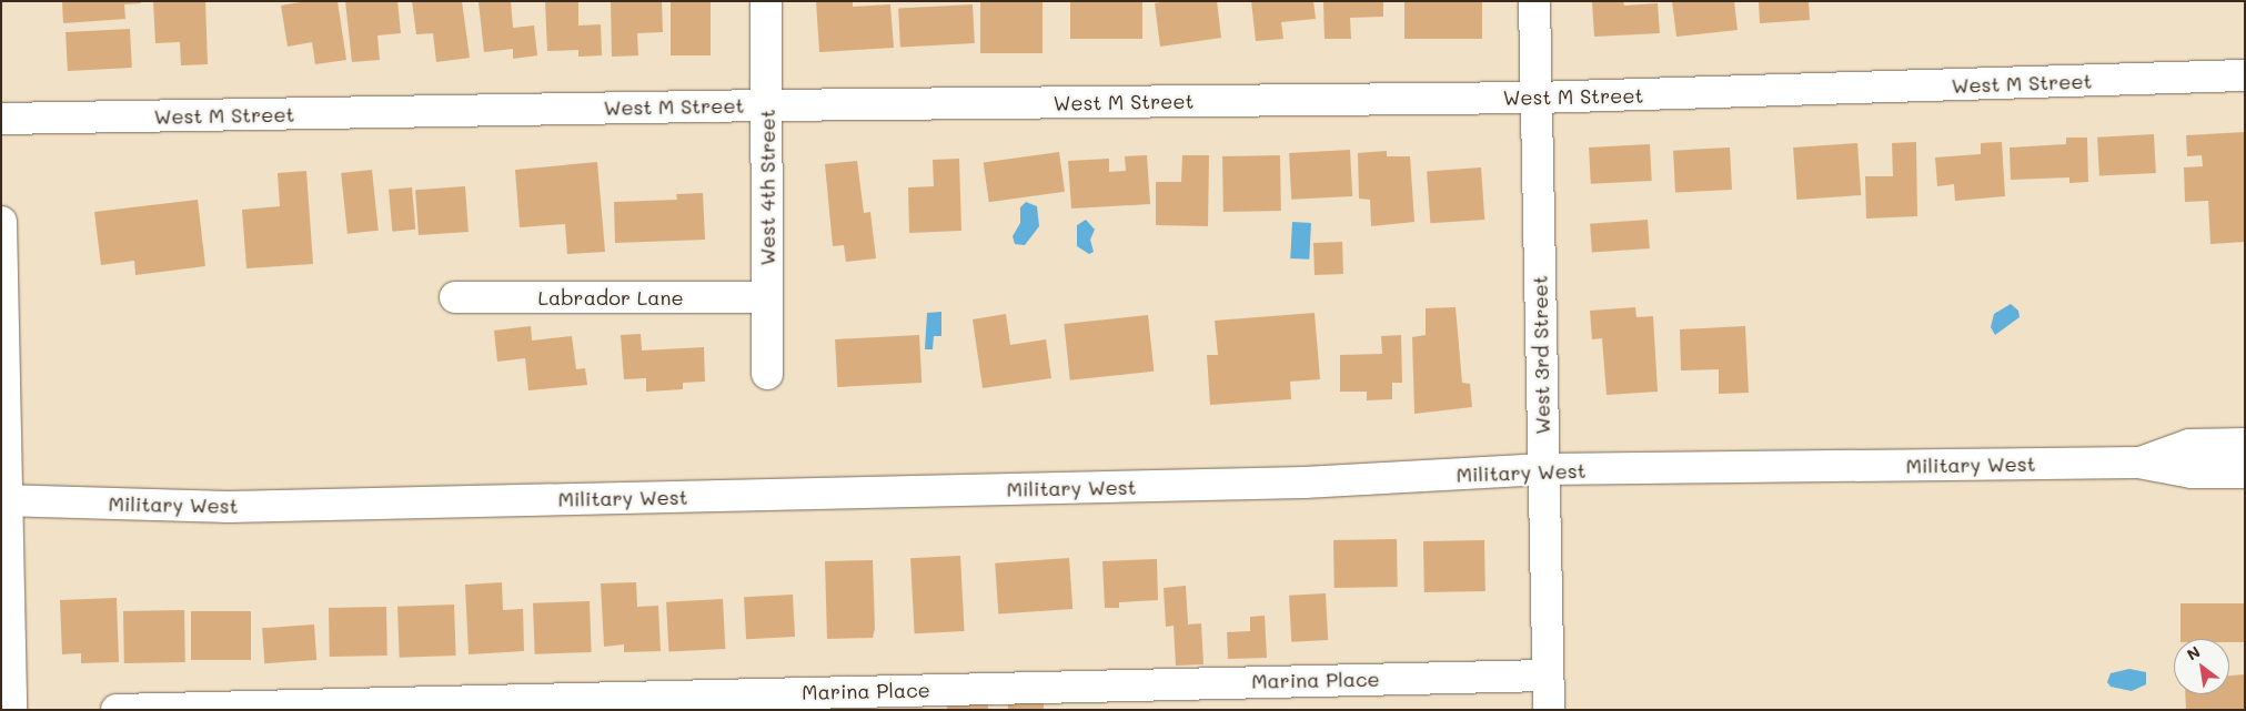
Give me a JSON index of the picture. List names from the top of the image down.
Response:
{
  "streets": {
    "street": [
      "West M Street",
      "West 4th Street",
      "Labrador Lane",
      "West 3rd Street",
      "Military West",
      "Marina Place"
    ]
  },
  "crossings": [
    ["West M Street", "West 4th Street"],
    ["West M Street", "West 3rd Street"],
    ["West 4th Street", "Labrador Lane"],
    ["West 3rd Street", "Military West"],
    ["West 3rd Street", "Marina Place"]
  ],
  "north": "top left"
}
